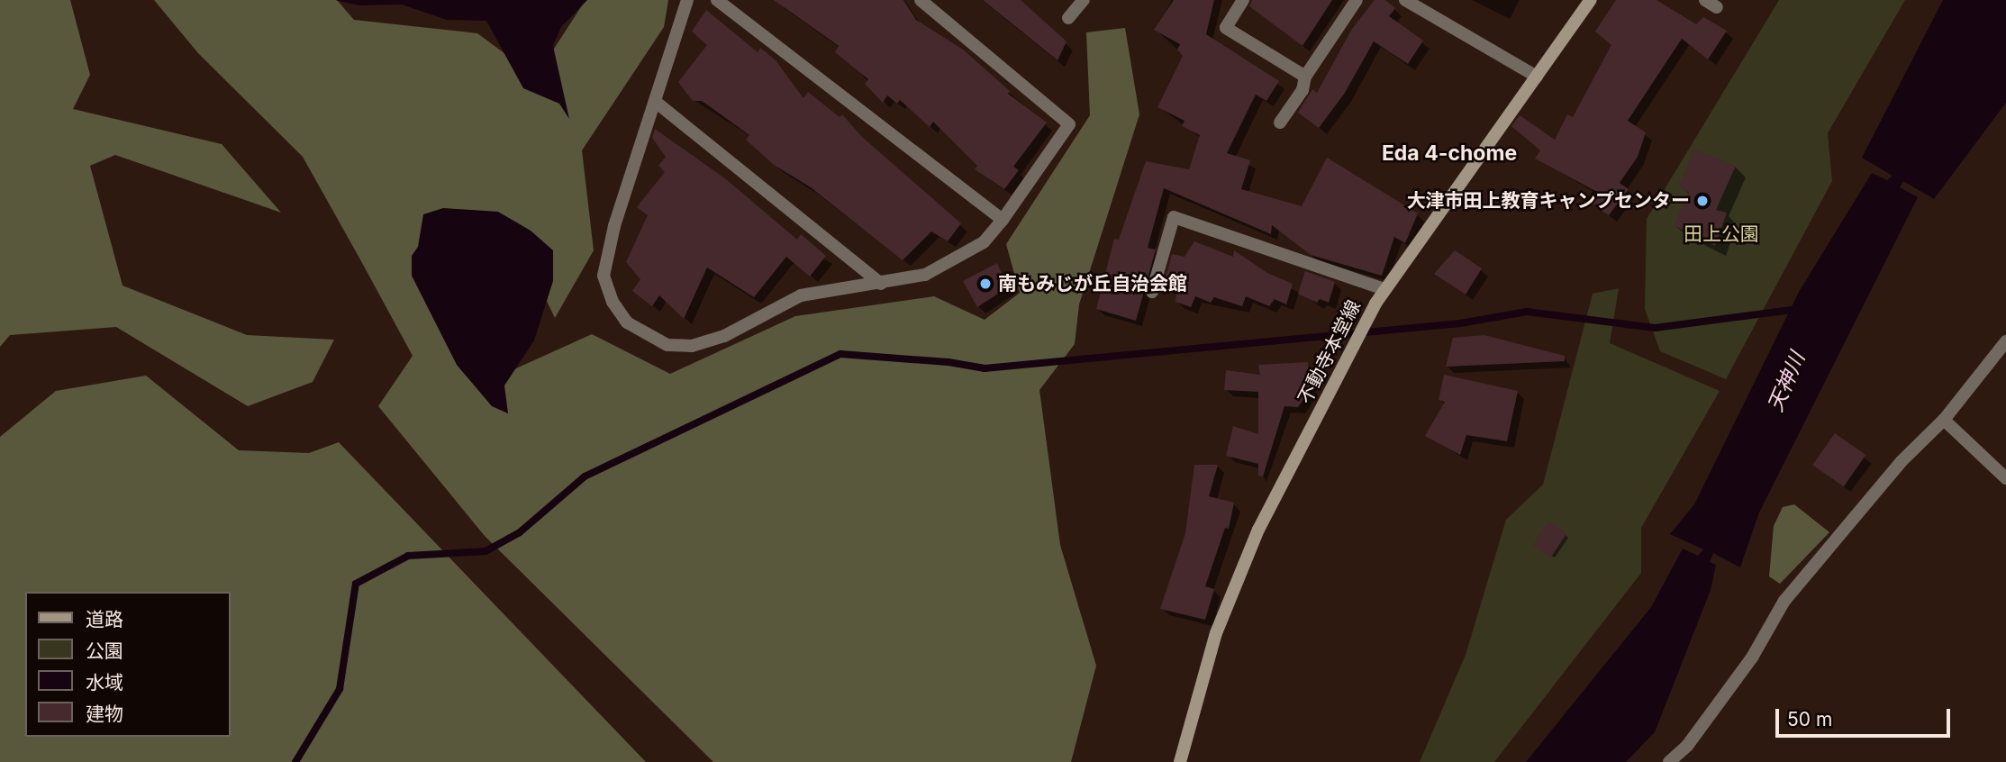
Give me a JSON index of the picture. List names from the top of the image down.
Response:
{
  "streets": {
    "main road": ["不動寺本堂線"]
  },
  "districts": ["Eda 4-chome"],
  "water": ["天神川"],
  "parks": ["田上公園"],
  "places": ["大津市田上教育キャンプセンター", "南もみじが丘自治会館"],
  "legend": [
    "道路",
    "公園",
    "水域",
    "建物"
  ],
  "scale_bar": "50 m"
}
